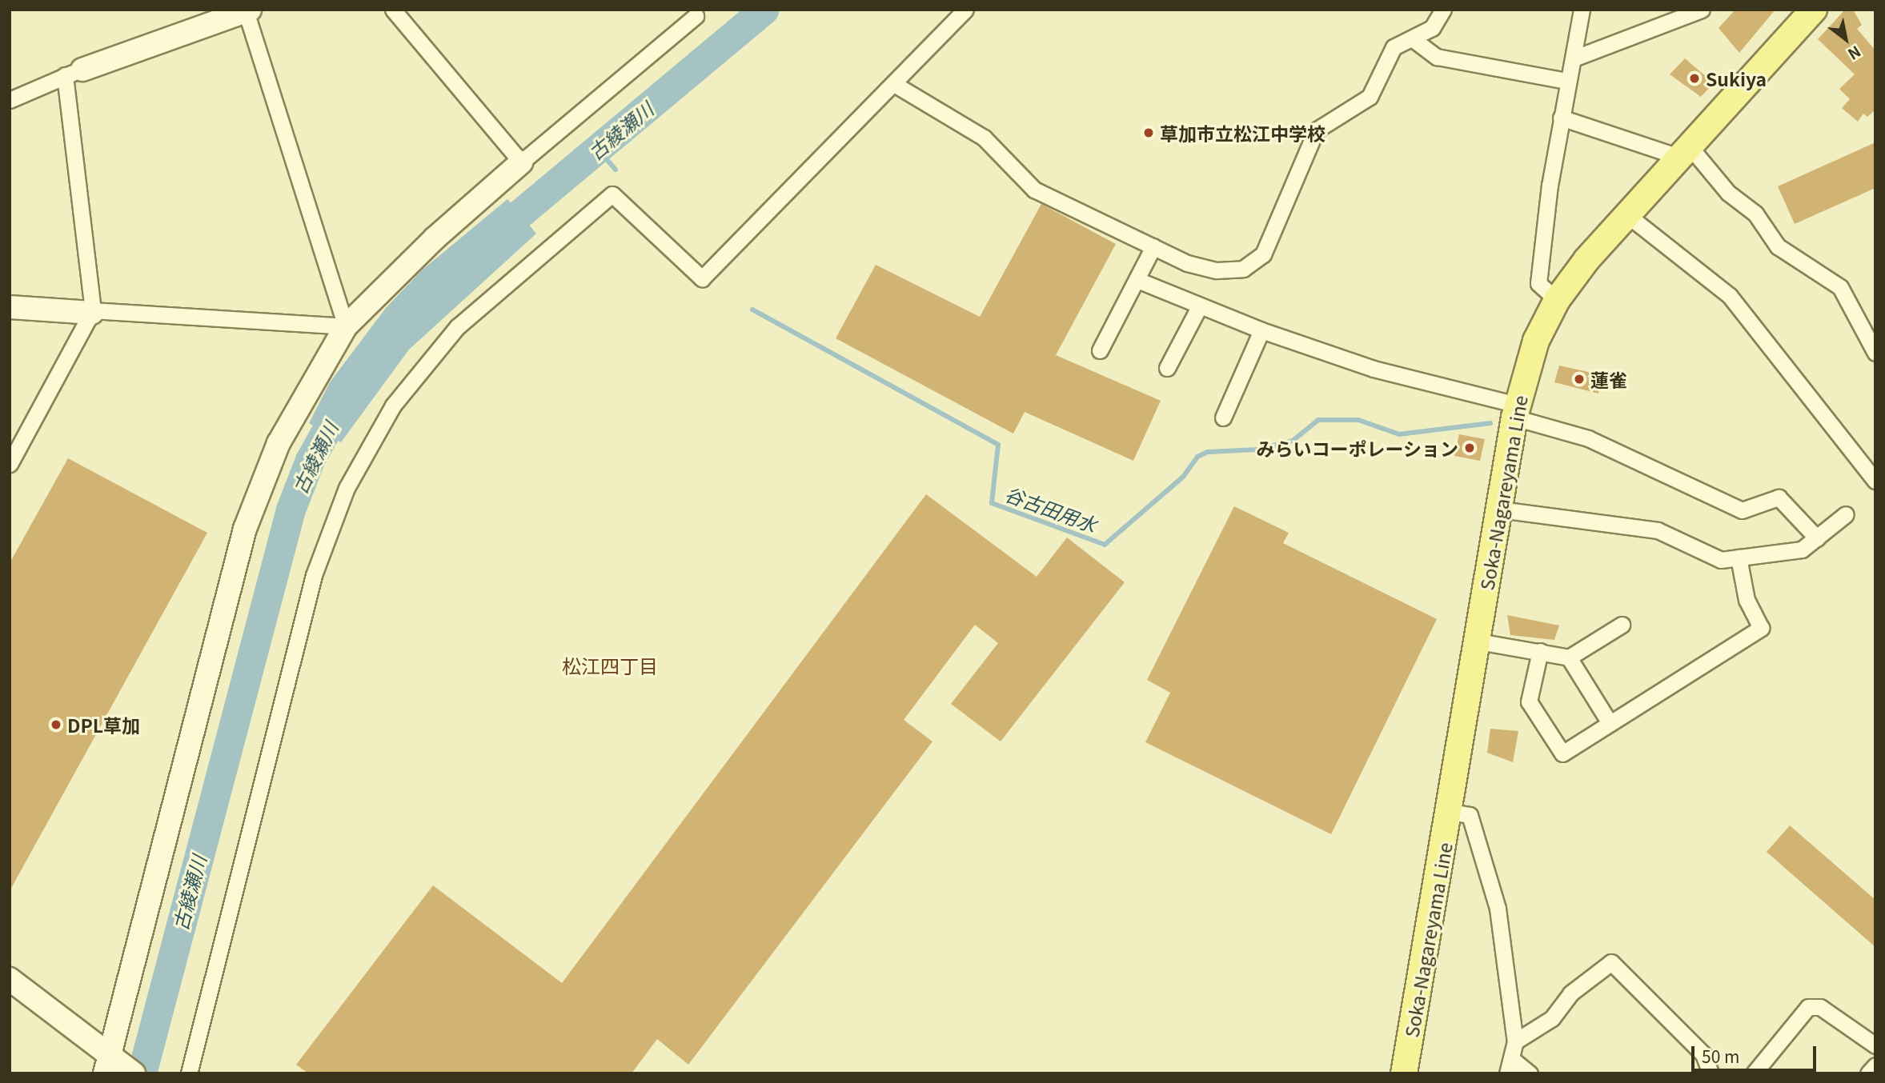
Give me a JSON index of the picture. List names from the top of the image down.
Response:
{
  "streets": {
    "main road": ["Soka-Nagareyama Line"]
  },
  "districts": ["松江四丁目"],
  "water": ["古綾瀬川", "谷古田用水"],
  "places": [
    "Sukiya",
    "草加市立松江中学校",
    "蓮雀",
    "みらいコーポレーション",
    "DPL草加"
  ],
  "scale_bar": "50 m",
  "north": "bottom right"
}
